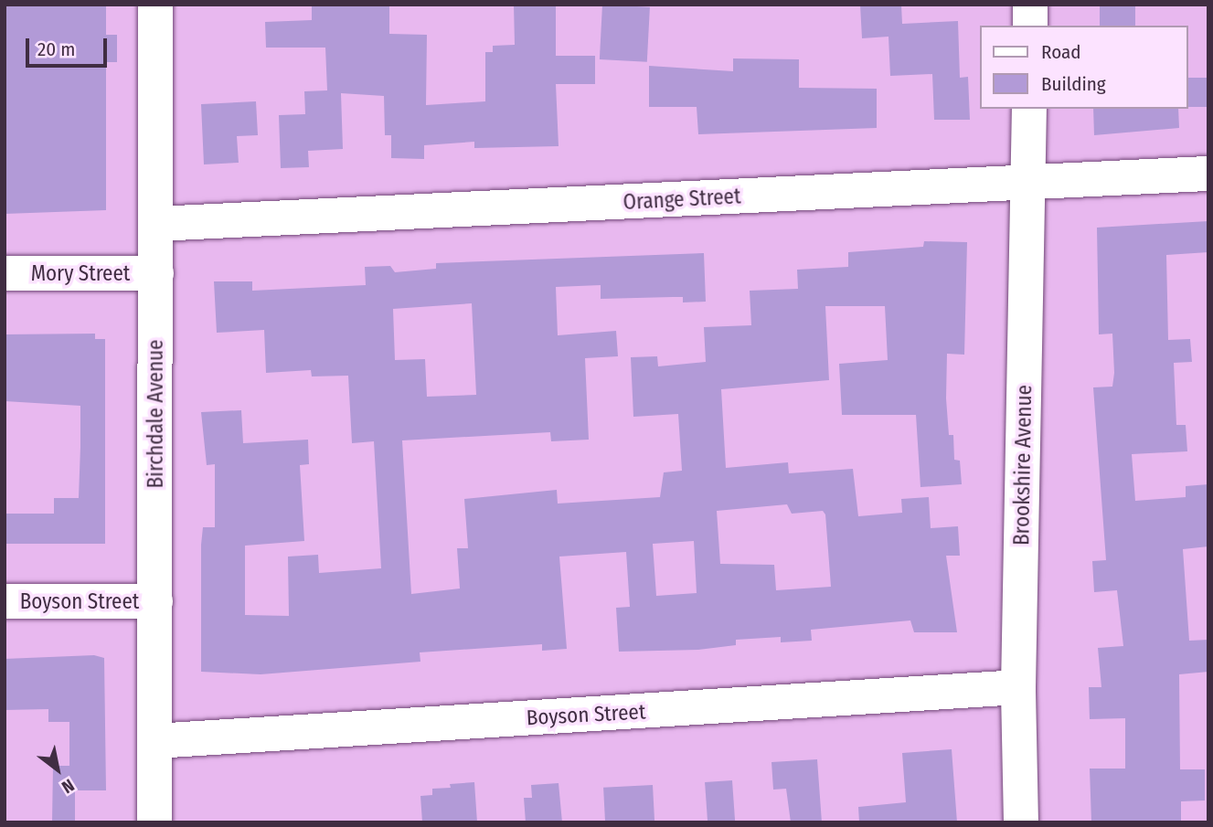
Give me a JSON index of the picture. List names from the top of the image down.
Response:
{
  "streets": {
    "street": [
      "Orange Street",
      "Mory Street",
      "Birchdale Avenue",
      "Brookshire Avenue",
      "Boyson Street"
    ]
  },
  "crossings": [
    ["Orange Street", "Birchdale Avenue"],
    ["Orange Street", "Brookshire Avenue"],
    ["Mory Street", "Birchdale Avenue"],
    ["Birchdale Avenue", "Boyson Street"],
    ["Brookshire Avenue", "Boyson Street"]
  ],
  "legend": ["Road", "Building"],
  "scale_bar": "20 m",
  "north": "bottom right"
}
